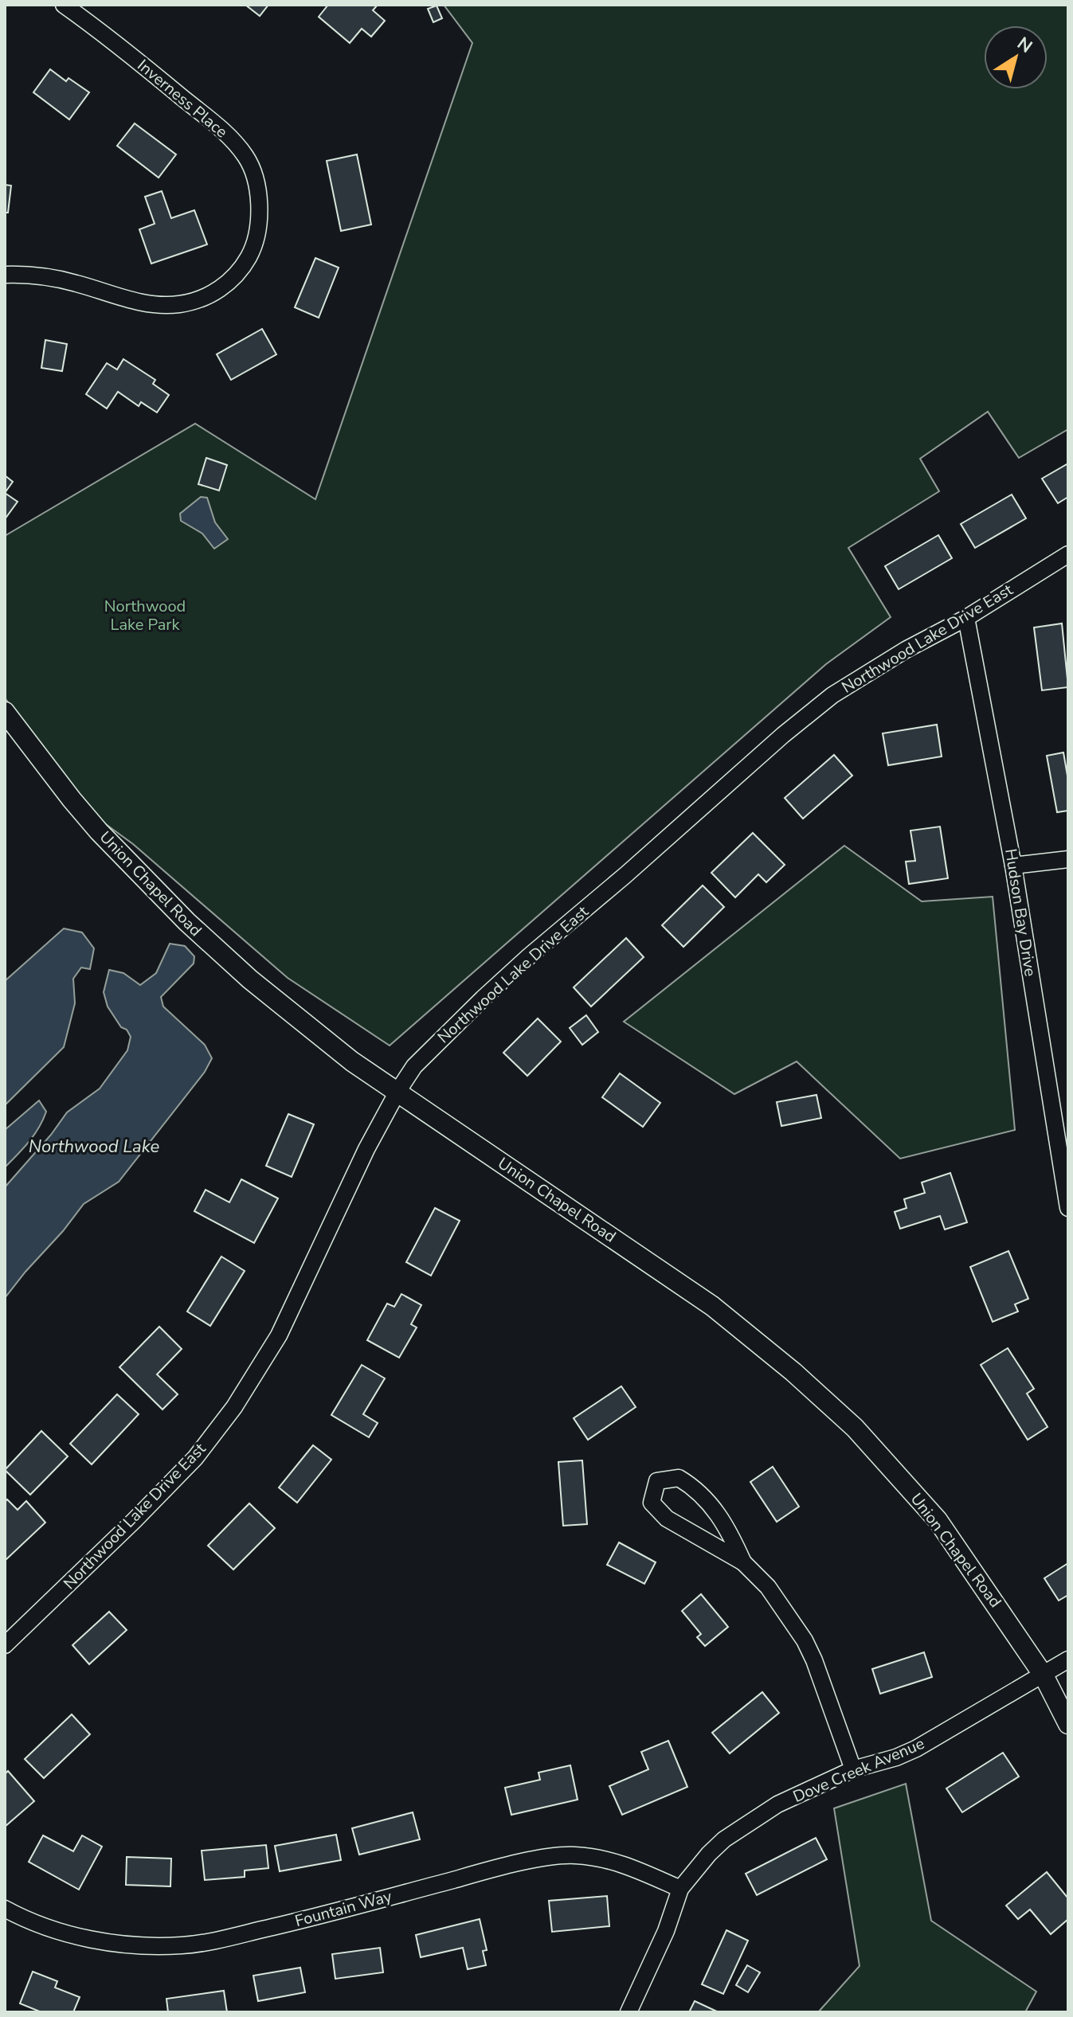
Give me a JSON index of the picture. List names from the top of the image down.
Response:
{
  "streets": {
    "street": [
      "Inverness Place",
      "Northwood Lake Drive East",
      "Union Chapel Road",
      "Hudson Bay Drive",
      "Dove Creek Avenue",
      "Fountain Way"
    ]
  },
  "crossings": [
    ["Northwood Lake Drive East", "Union Chapel Road"],
    ["Northwood Lake Drive East", "Hudson Bay Drive"],
    ["Union Chapel Road", "Dove Creek Avenue"],
    ["Dove Creek Avenue", "Fountain Way"]
  ],
  "water": ["Northwood Lake"],
  "parks": ["Northwood Lake Park"],
  "north": "top right"
}
